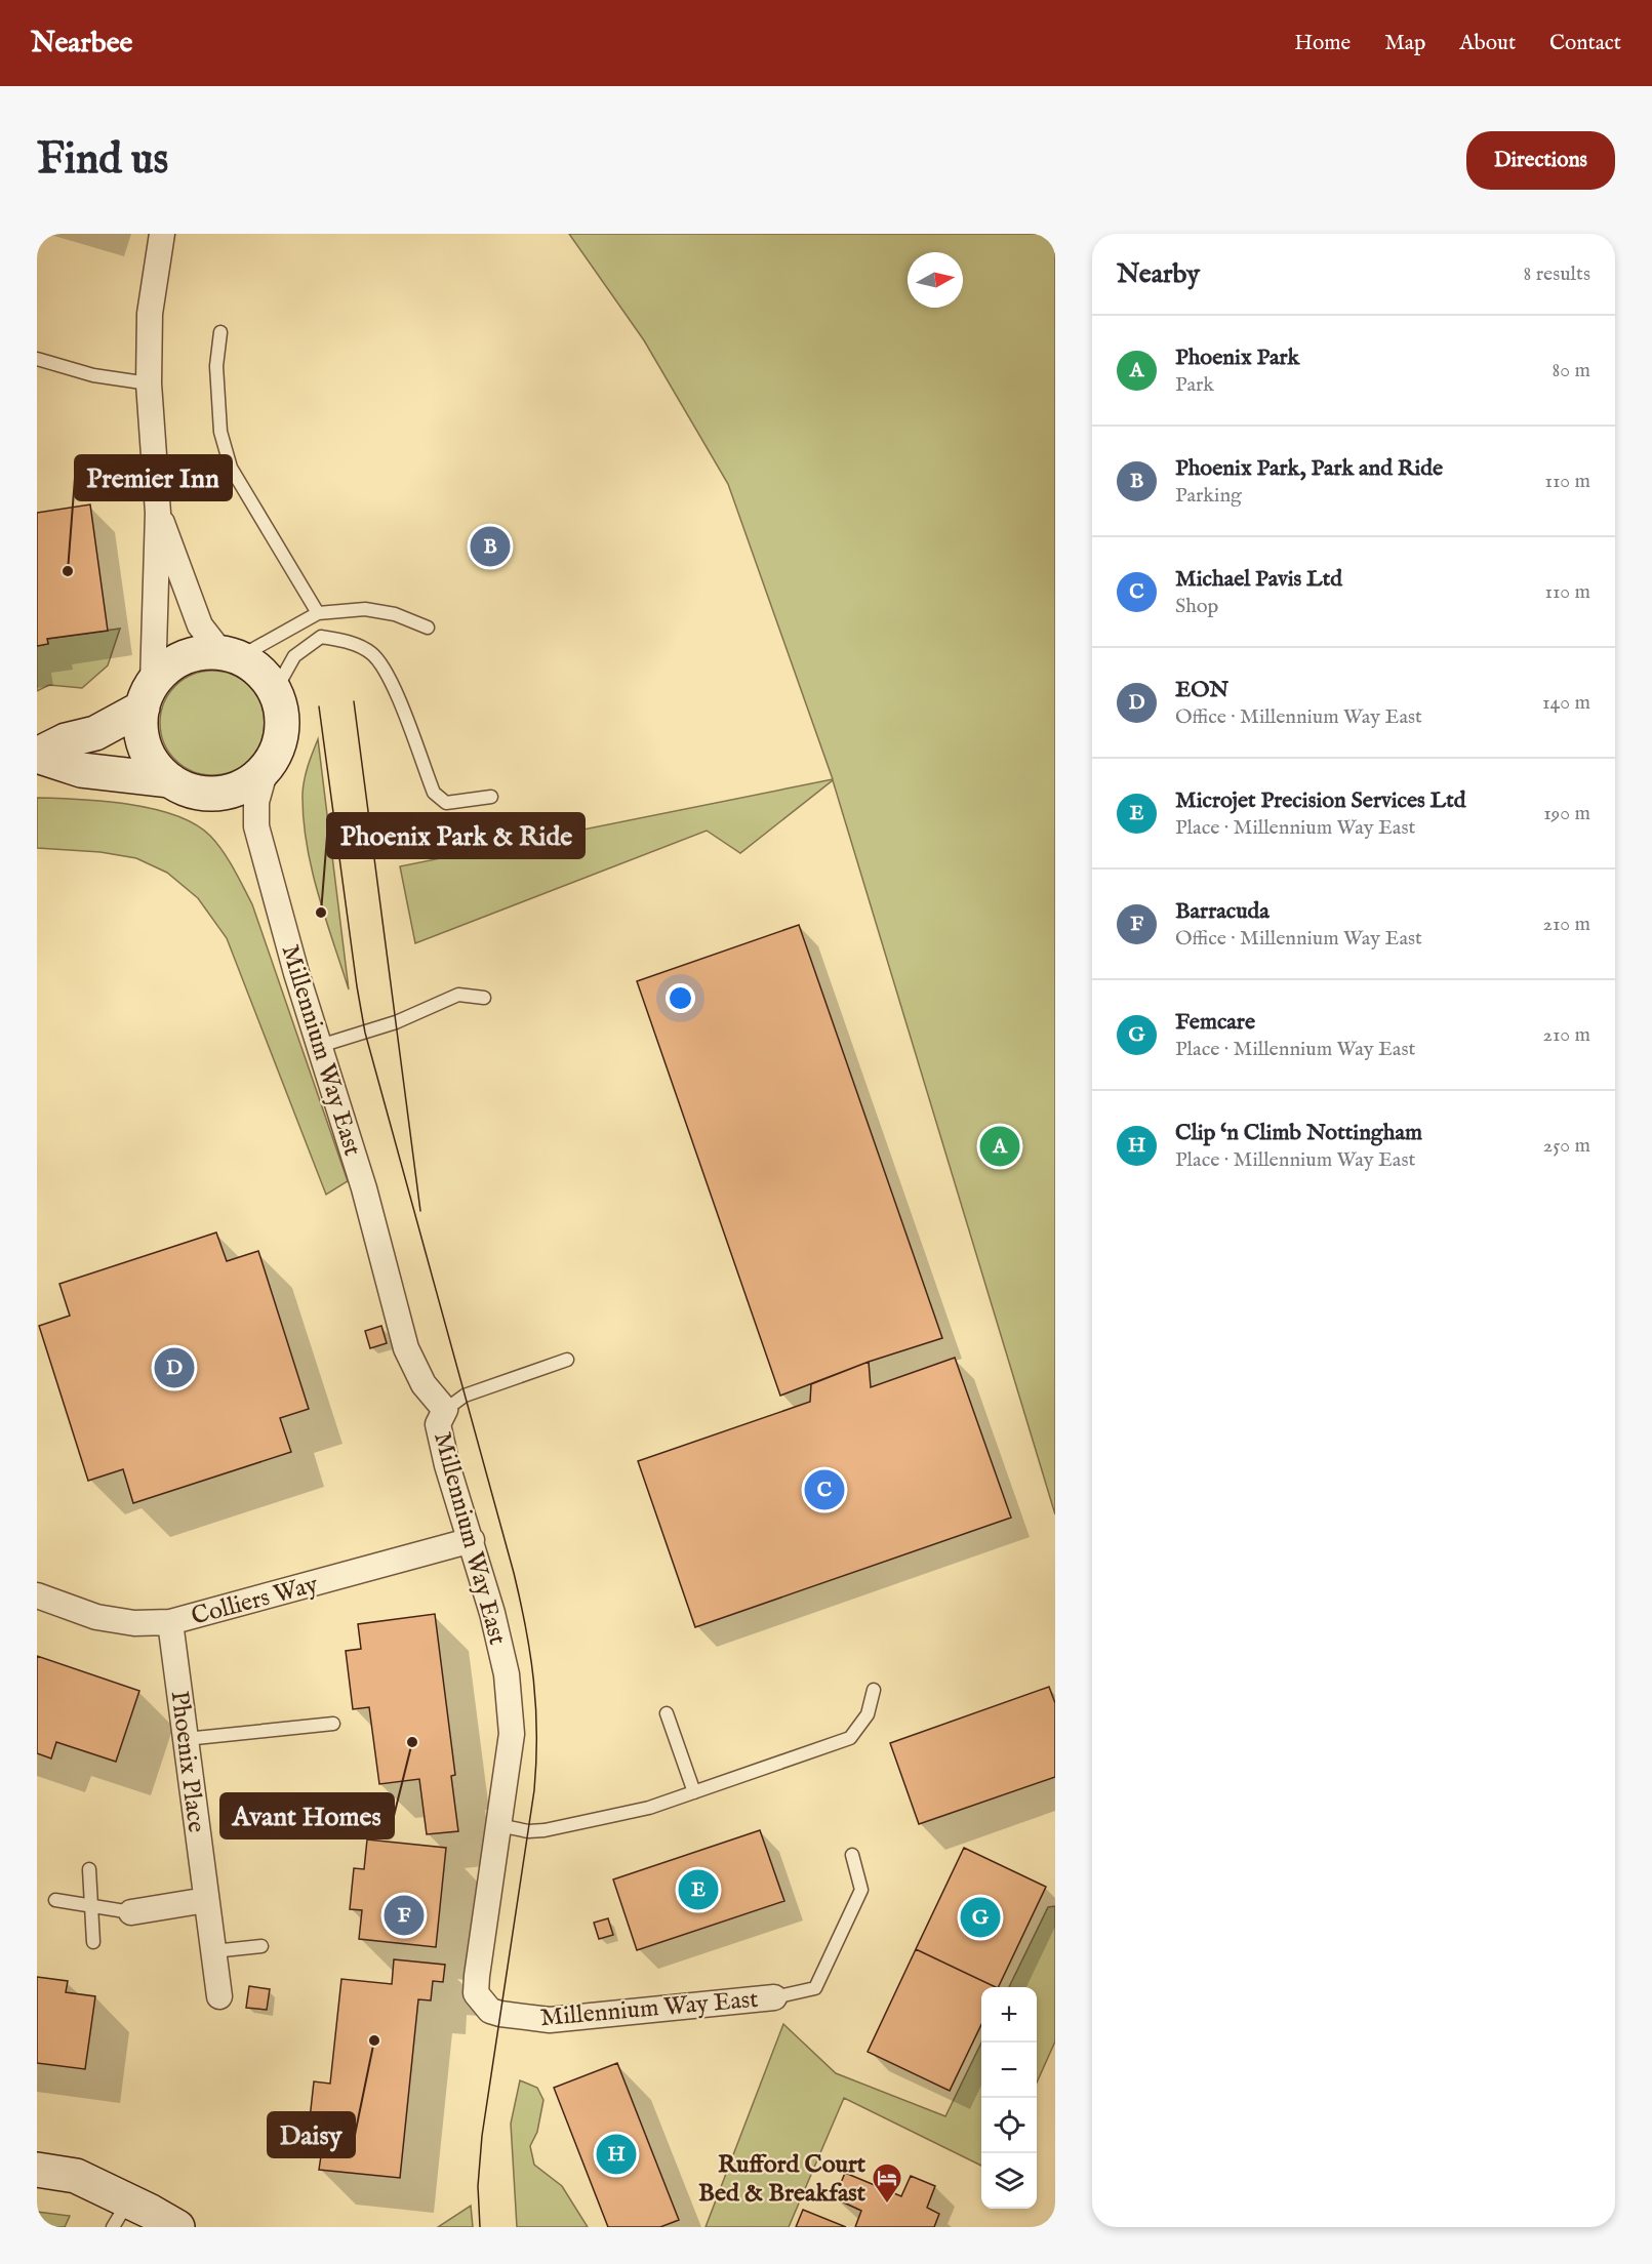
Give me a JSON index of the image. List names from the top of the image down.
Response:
{
  "streets": {
    "street": ["Millennium Way East", "Colliers Way", "Phoenix Place"]
  },
  "crossings": [
    ["Millennium Way East", "Colliers Way"],
    ["Colliers Way", "Phoenix Place"]
  ],
  "places": {
    "other": [
      "Premier Inn",
      "Phoenix Park & Ride",
      "Avant Homes",
      "Daisy"
    ],
    "hotel": ["Rufford Court Bed & Breakfast"]
  },
  "north": "right",
  "page": {
    "header": "Nearbee",
    "nav": [
      "Home",
      "Map",
      "About",
      "Contact"
    ],
    "buttons": "Directions",
    "title": "Find us",
    "heading": ["Nearby", "8 results"],
    "list": [
      {
        "mark": "A",
        "name": "Phoenix Park",
        "note": "Park",
        "value": "80 m"
      },
      {
        "mark": "B",
        "name": "Phoenix Park, Park and Ride",
        "note": "Parking",
        "value": "110 m"
      },
      {
        "mark": "C",
        "name": "Michael Pavis Ltd",
        "note": "Shop",
        "value": "110 m"
      },
      {
        "mark": "D",
        "name": "EON",
        "note": "Office · Millennium Way East",
        "value": "140 m"
      },
      {
        "mark": "E",
        "name": "Microjet Precision Services Ltd",
        "note": "Place · Millennium Way East",
        "value": "190 m"
      },
      {
        "mark": "F",
        "name": "Barracuda",
        "note": "Office · Millennium Way East",
        "value": "210 m"
      },
      {
        "mark": "G",
        "name": "Femcare",
        "note": "Place · Millennium Way East",
        "value": "210 m"
      },
      {
        "mark": "H",
        "name": "Clip ‘n Climb Nottingham",
        "note": "Place · Millennium Way East",
        "value": "250 m"
      }
    ],
    "pins": [
      "B",
      "A",
      "D",
      "C",
      "E",
      "F",
      "G",
      "H"
    ],
    "map_buttons": ["+", "−"]
  }
}
